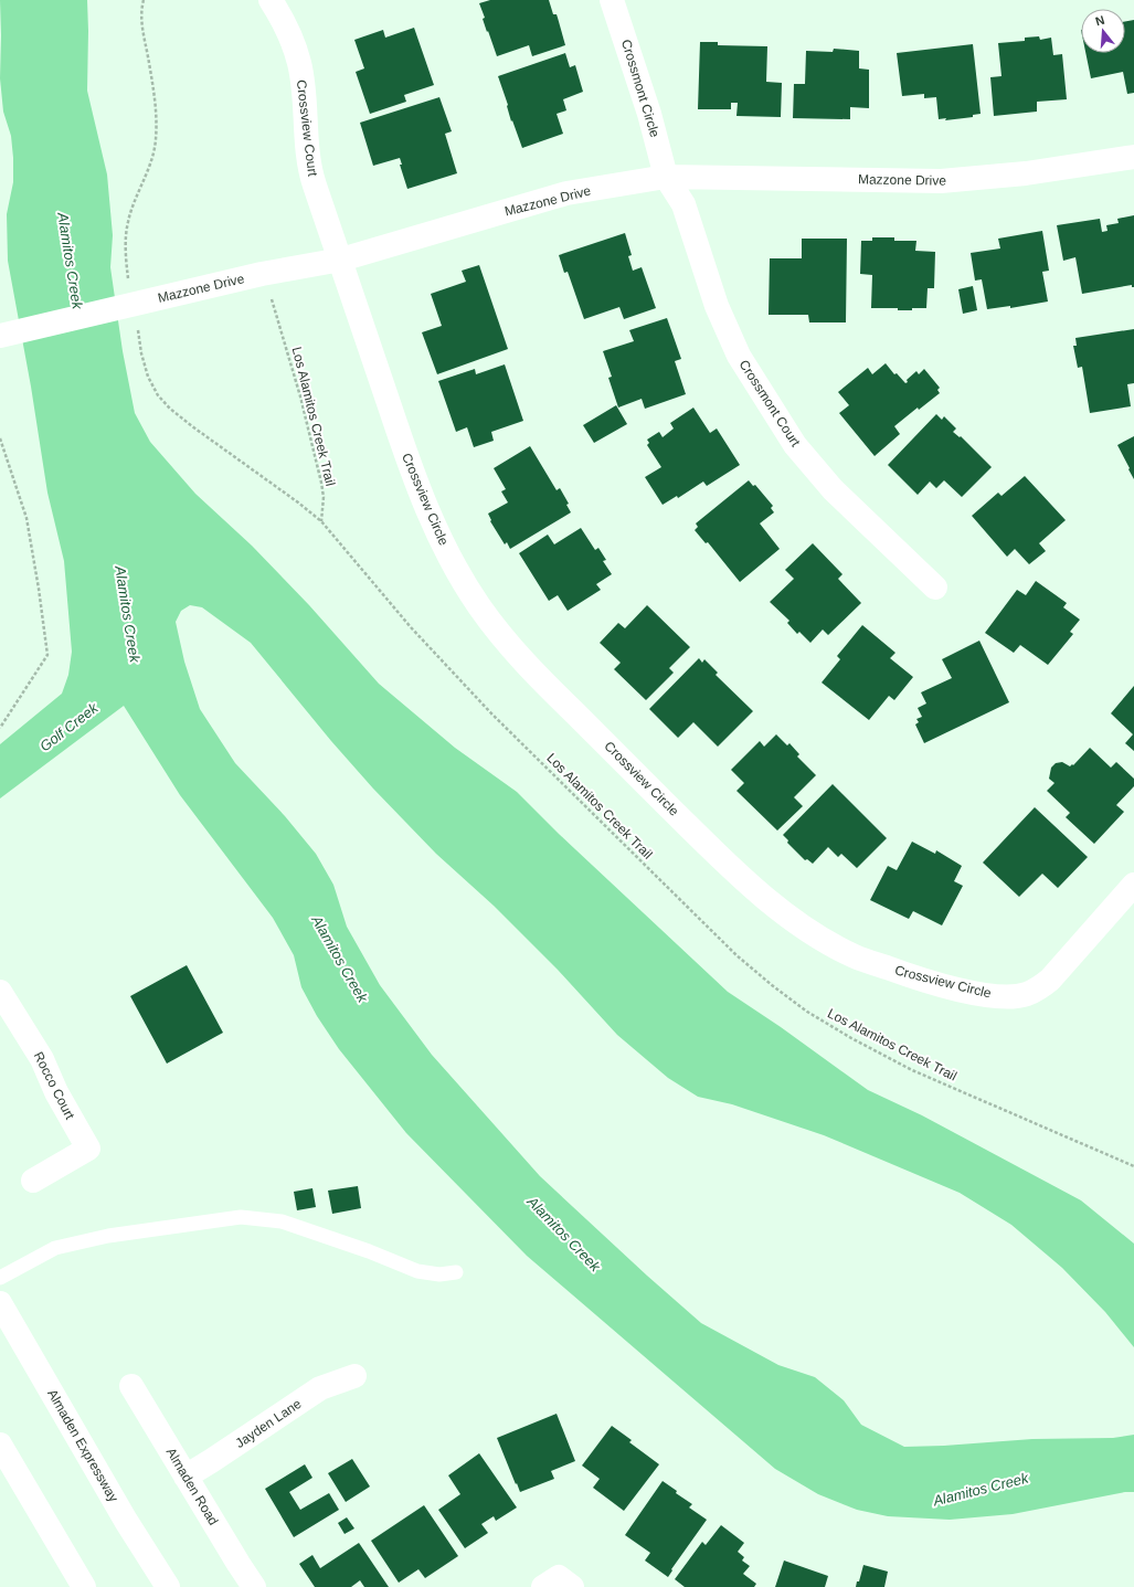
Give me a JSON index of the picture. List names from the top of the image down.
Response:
{
  "streets": {
    "street": [
      "Crossmont Circle",
      "Crossview Court",
      "Mazzone Drive",
      "Crossmont Court",
      "Crossview Circle",
      "Rocco Court",
      "Jayden Lane",
      "Almaden Expressway",
      "Almaden Road"
    ],
    "path": ["Los Alamitos Creek Trail"]
  },
  "crossings": [
    ["Crossmont Circle", "Mazzone Drive"],
    ["Crossmont Circle", "Crossmont Court"],
    ["Crossview Court", "Mazzone Drive"],
    ["Crossview Court", "Crossview Circle"],
    ["Mazzone Drive", "Crossmont Court"],
    ["Mazzone Drive", "Los Alamitos Creek Trail"],
    ["Mazzone Drive", "Crossview Circle"],
    ["Jayden Lane", "Almaden Road"]
  ],
  "water": ["Alamitos Creek", "Golf Creek"],
  "north": "top"
}
